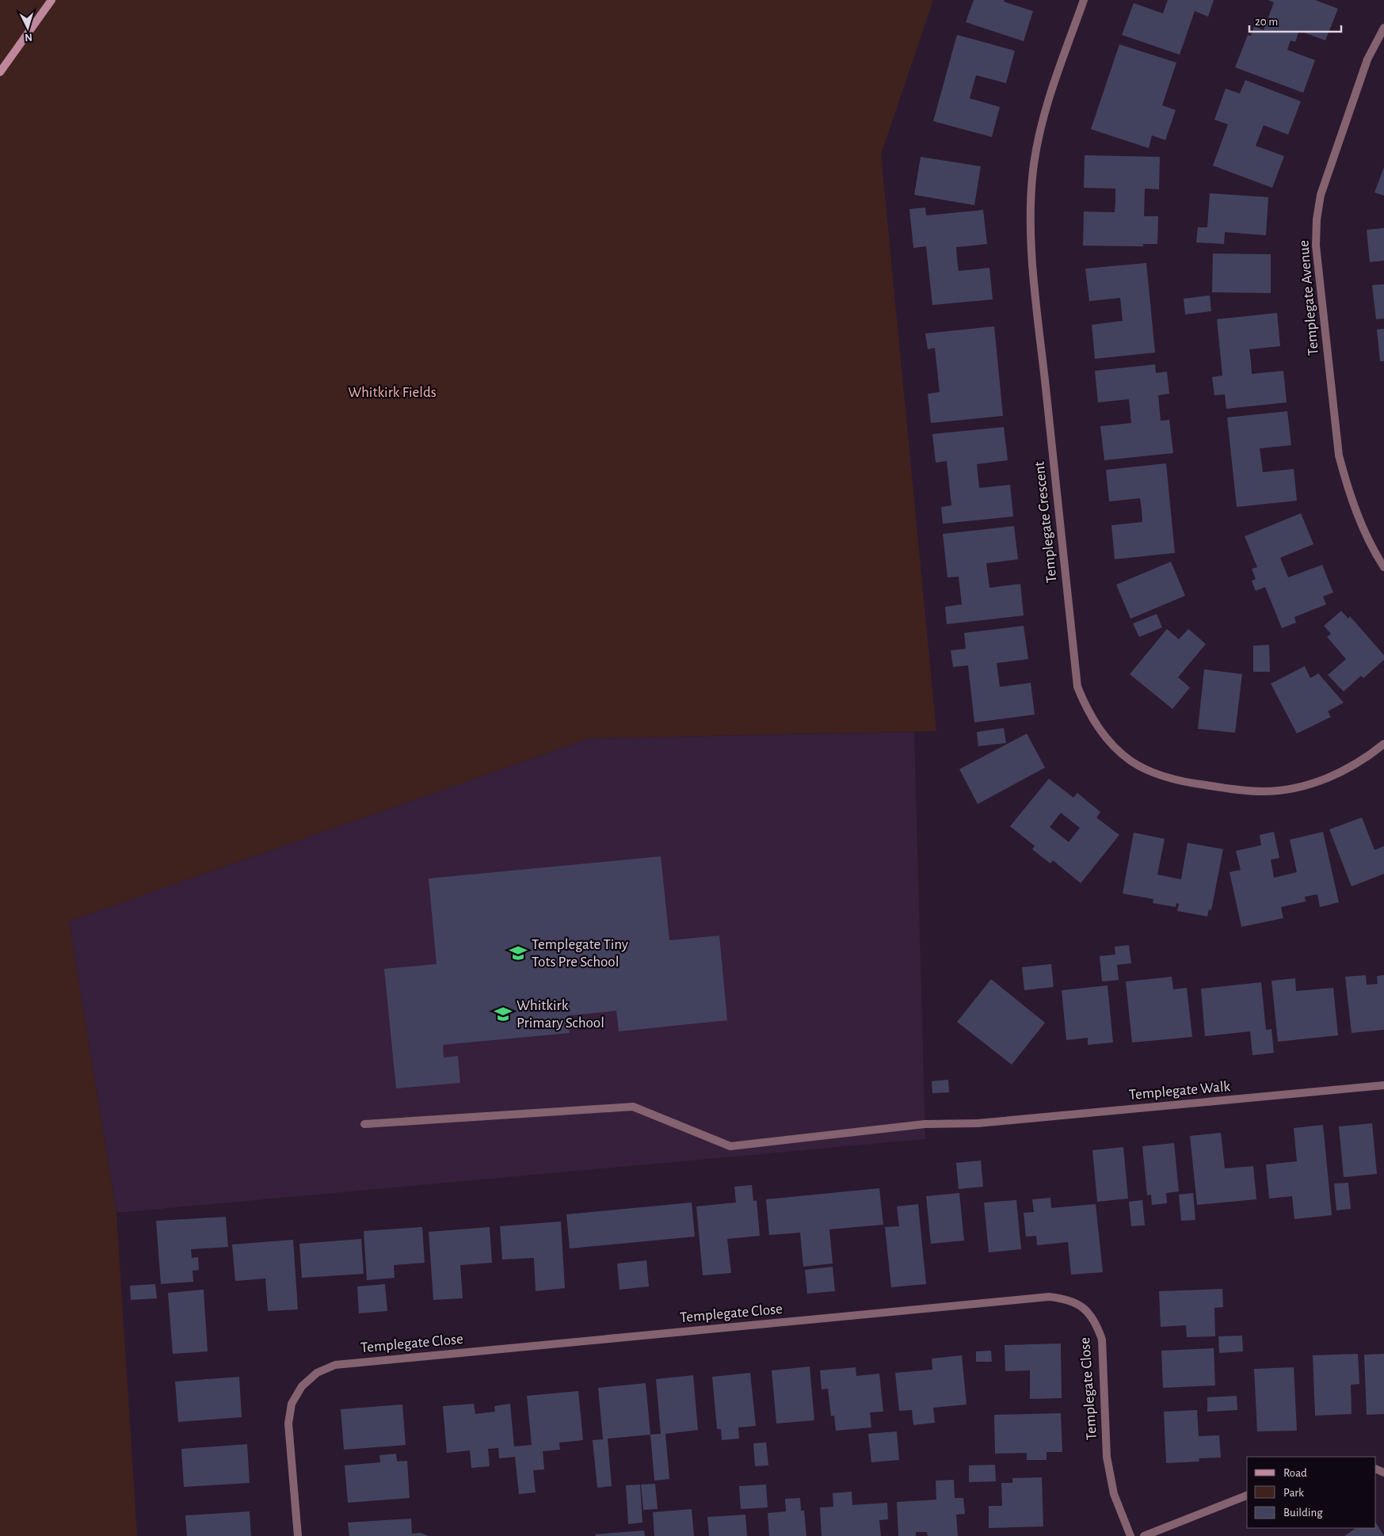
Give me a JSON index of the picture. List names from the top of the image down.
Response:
{
  "streets": {
    "street": [
      "Templegate Avenue",
      "Templegate Crescent",
      "Templegate Walk",
      "Templegate Close"
    ]
  },
  "parks": ["Whitkirk Fields"],
  "places": {
    "school or university": ["Templegate Tiny Tots Pre School", "Whitkirk Primary School"]
  },
  "legend": ["Road", "Park", "Building"],
  "scale_bar": "20 m",
  "north": "bottom"
}
